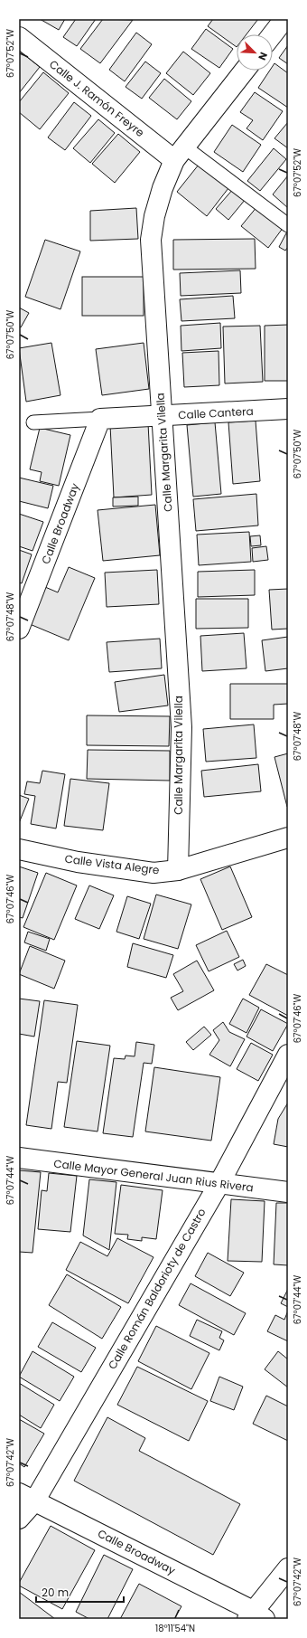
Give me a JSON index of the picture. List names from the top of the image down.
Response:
{
  "streets": {
    "street": [
      "Calle J. Ramón Freyre",
      "Calle Cantera",
      "Calle Margarita Vilella",
      "Calle Broadway",
      "Calle Vista Alegre",
      "Calle Mayor General Juan Rius Rivera",
      "Calle Román Baldorioty de Castro"
    ]
  },
  "crossings": [
    ["Calle J. Ramón Freyre", "Calle Margarita Vilella"],
    ["Calle Cantera", "Calle Margarita Vilella"],
    ["Calle Cantera", "Calle Broadway"],
    ["Calle Margarita Vilella", "Calle Vista Alegre"],
    ["Calle Broadway", "Calle Román Baldorioty de Castro"],
    ["Calle Mayor General Juan Rius Rivera", "Calle Román Baldorioty de Castro"]
  ],
  "scale_bar": "20 m",
  "north": "bottom right",
  "coordinates": [
    "67°07'52\"W",
    "67°07'50\"W",
    "67°07'48\"W",
    "67°07'46\"W",
    "67°07'44\"W",
    "67°07'42\"W",
    "18°11'54\"N"
  ]
}
